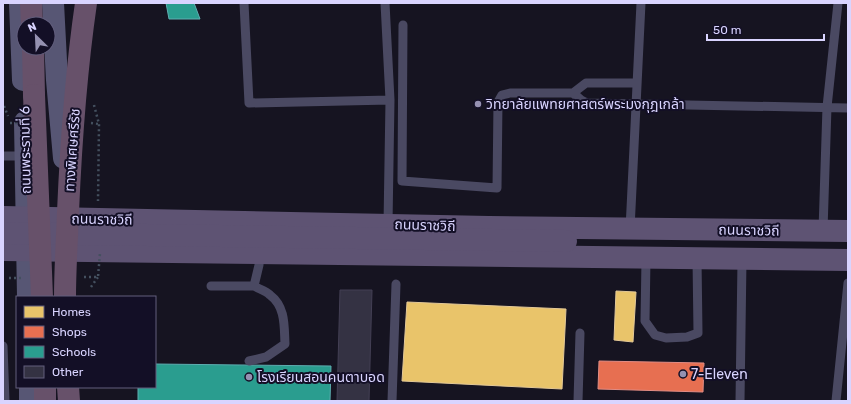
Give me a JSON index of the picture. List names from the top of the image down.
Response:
{
  "streets": {
    "highway": ["ทางพิเศษศรีรัช"],
    "main road": ["ถนนพระรามที่ 6", "ถนนราชวิถี"]
  },
  "crossings": [
    ["ถนนพระรามที่ 6", "ถนนราชวิถี"]
  ],
  "places": ["วิทยาลัยแพทยศาสตร์พระมงกุฎเกล้า", "7-Eleven", "โรงเรียนสอนคนตาบอด"],
  "legend": [
    "Homes",
    "Shops",
    "Schools",
    "Other"
  ],
  "scale_bar": "50 m",
  "north": "top left"
}
